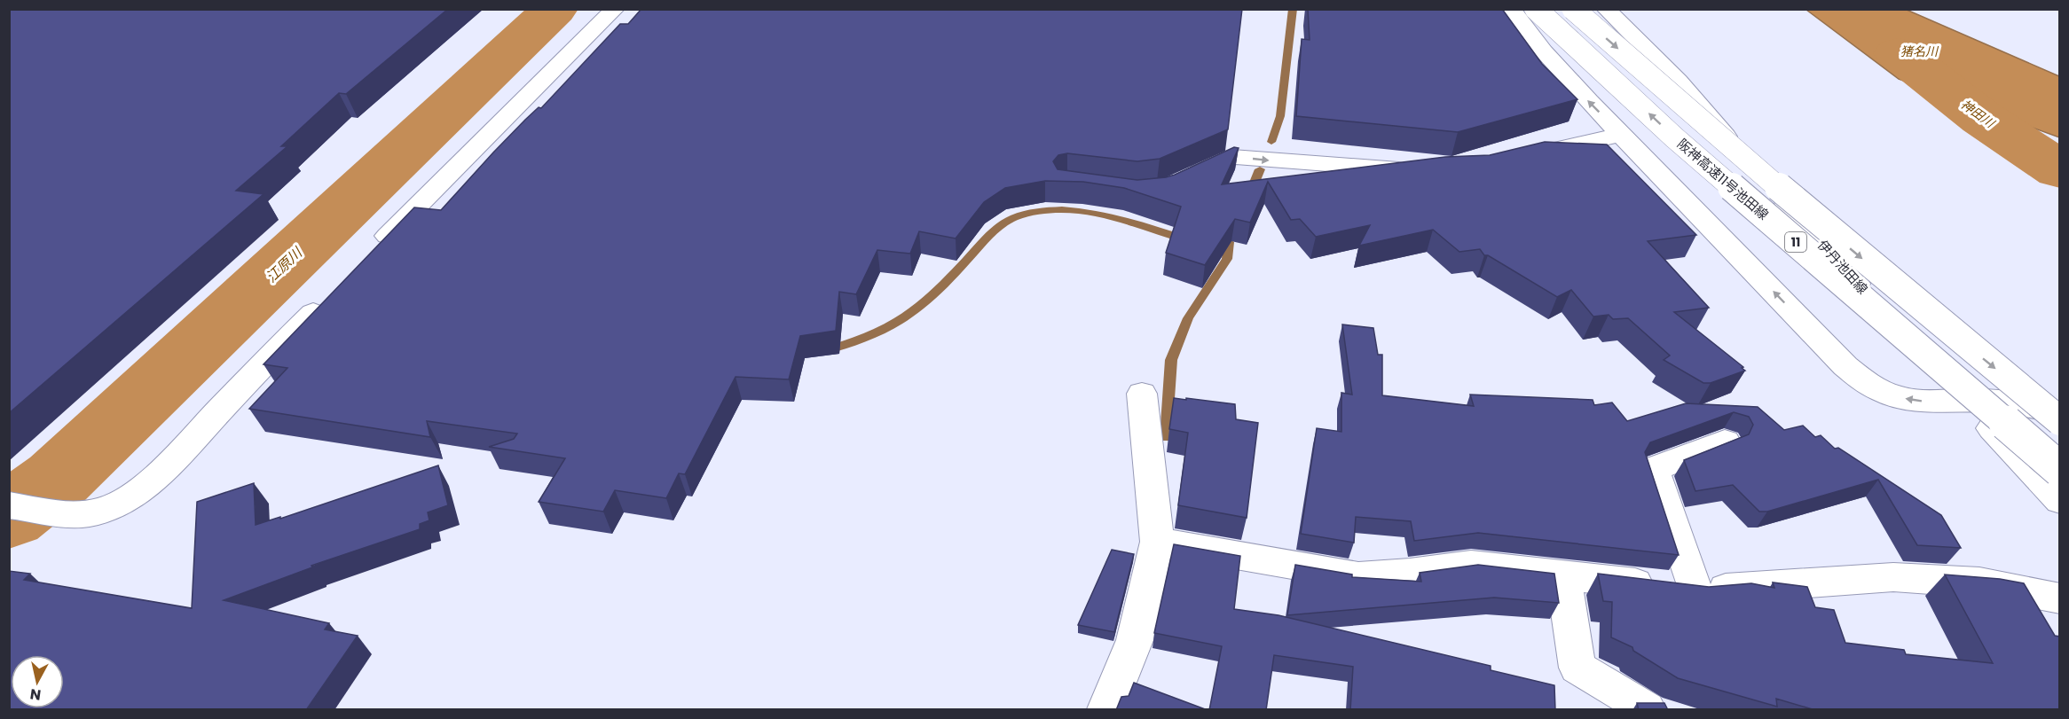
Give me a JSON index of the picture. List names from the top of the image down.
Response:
{
  "streets": {
    "main road": ["阪神高速11号池田線", "11", "伊丹池田線"]
  },
  "water": ["猪名川", "神田川", "江原川"],
  "north": "bottom"
}
